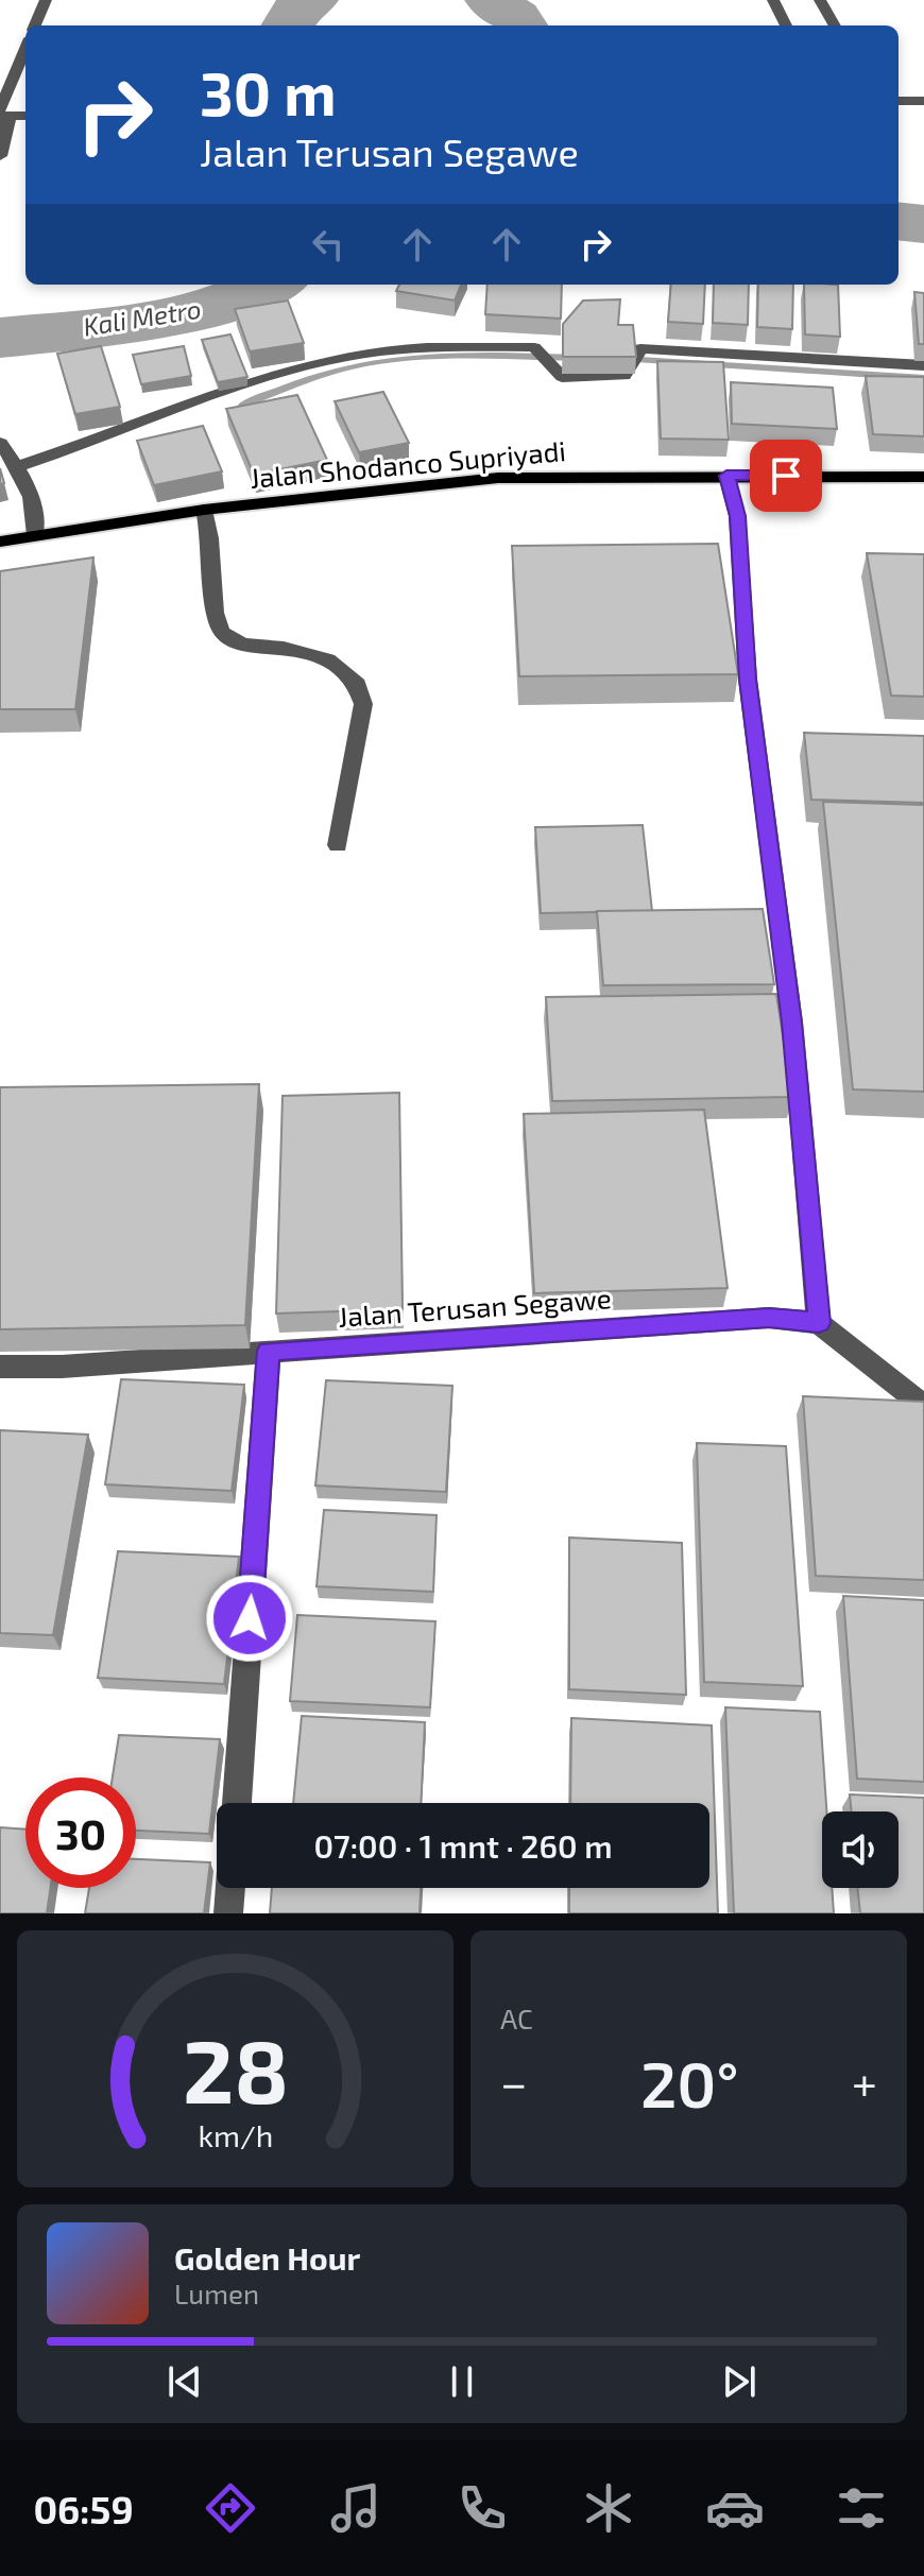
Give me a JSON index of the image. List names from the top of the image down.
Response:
{
  "streets": {
    "main road": ["Jalan Shodanco Supriyadi"],
    "street": ["Jalan Terusan Segawe"]
  },
  "water": ["Kali Metro"],
  "page": {
    "turn": ["30 m", "Jalan Terusan Segawe"],
    "limit": "30",
    "trip": "07:00 · 1 mnt · 260 m",
    "tile": "AC",
    "heat": ["−", "20°", "+"],
    "song": ["Golden Hour", "Lumen"],
    "tabs": "06:59",
    "gauge": ["28", "km/h"]
  }
}
